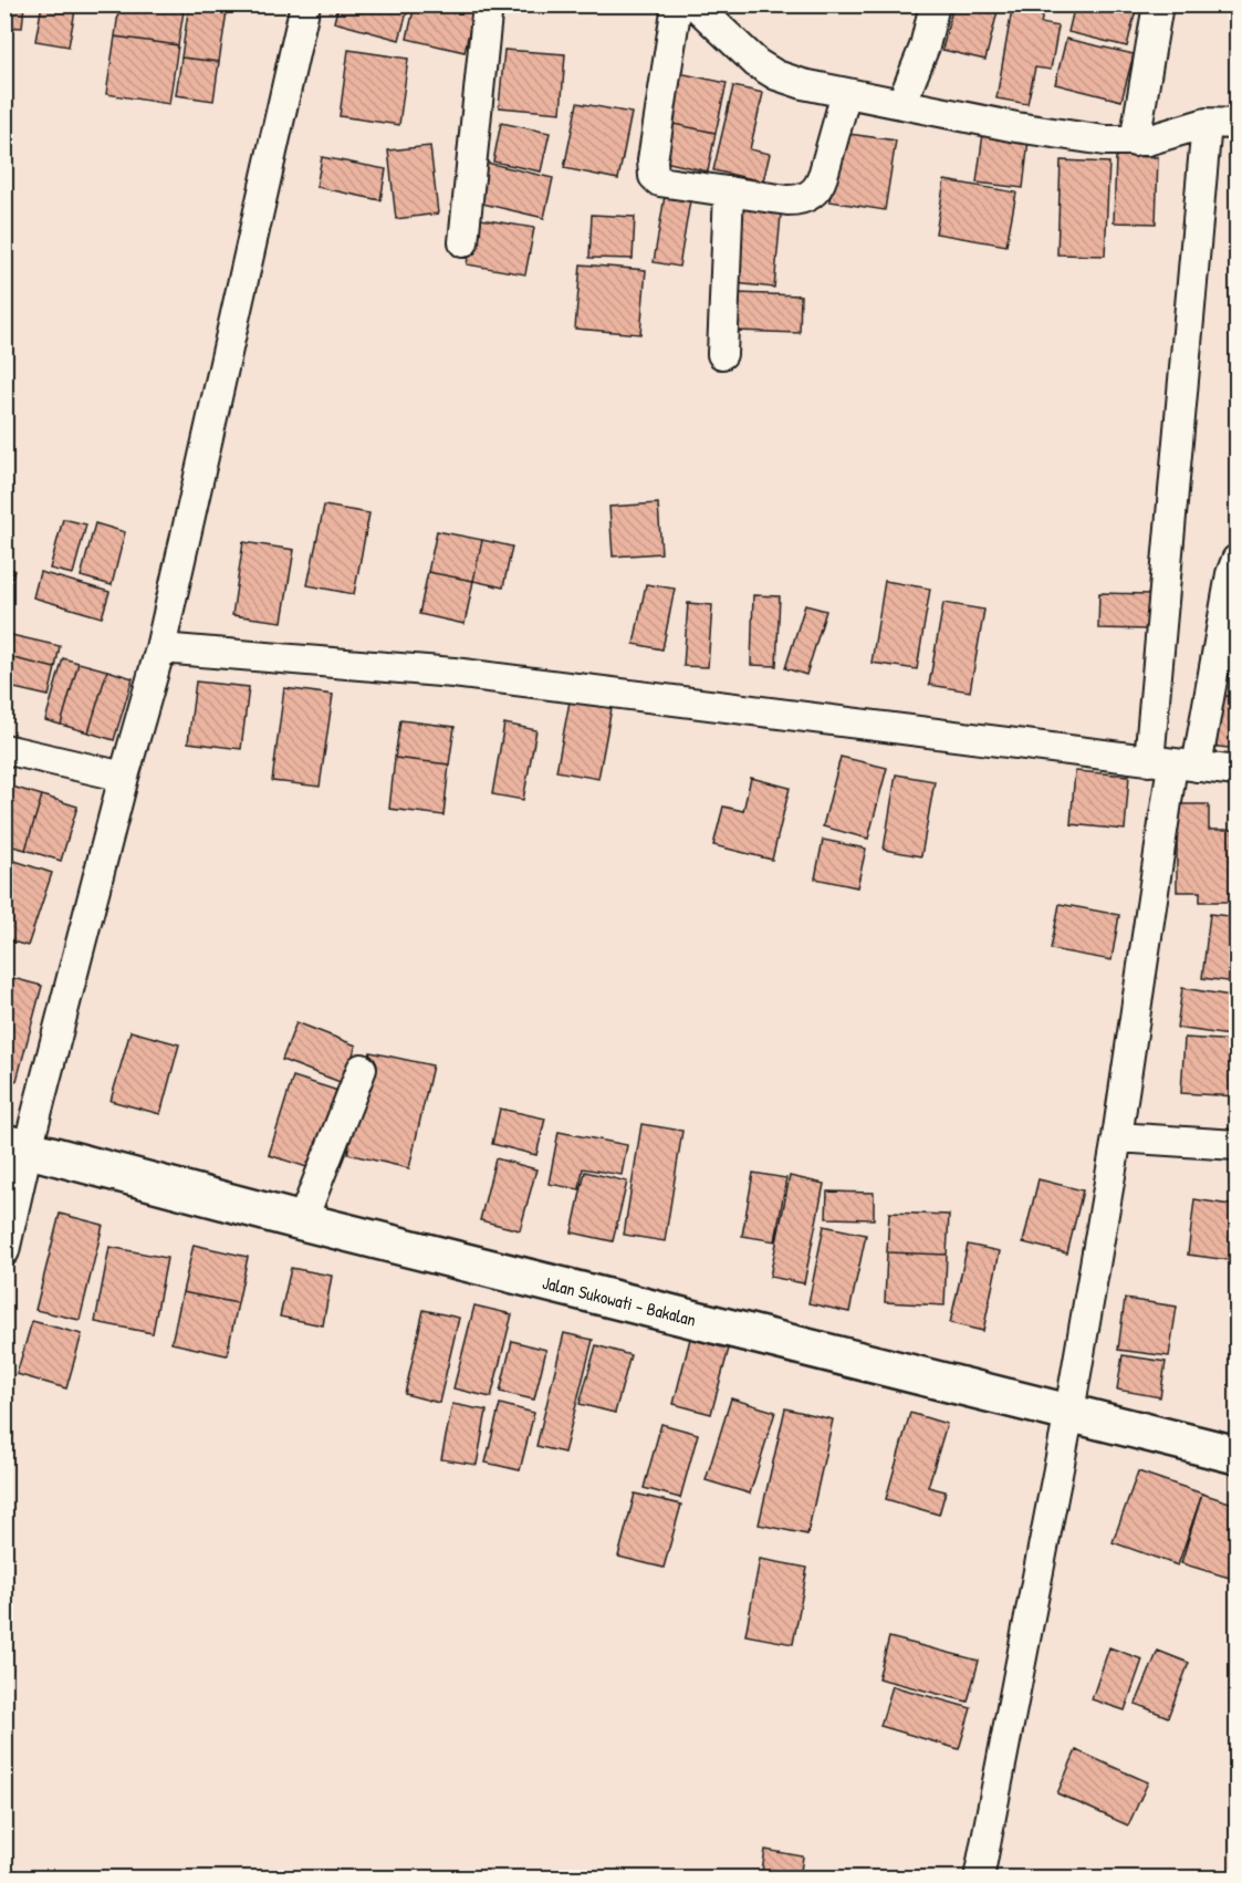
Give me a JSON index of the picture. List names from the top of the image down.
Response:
{
  "streets": {
    "street": ["Jalan Sukowati - Bakalan"]
  }
}
